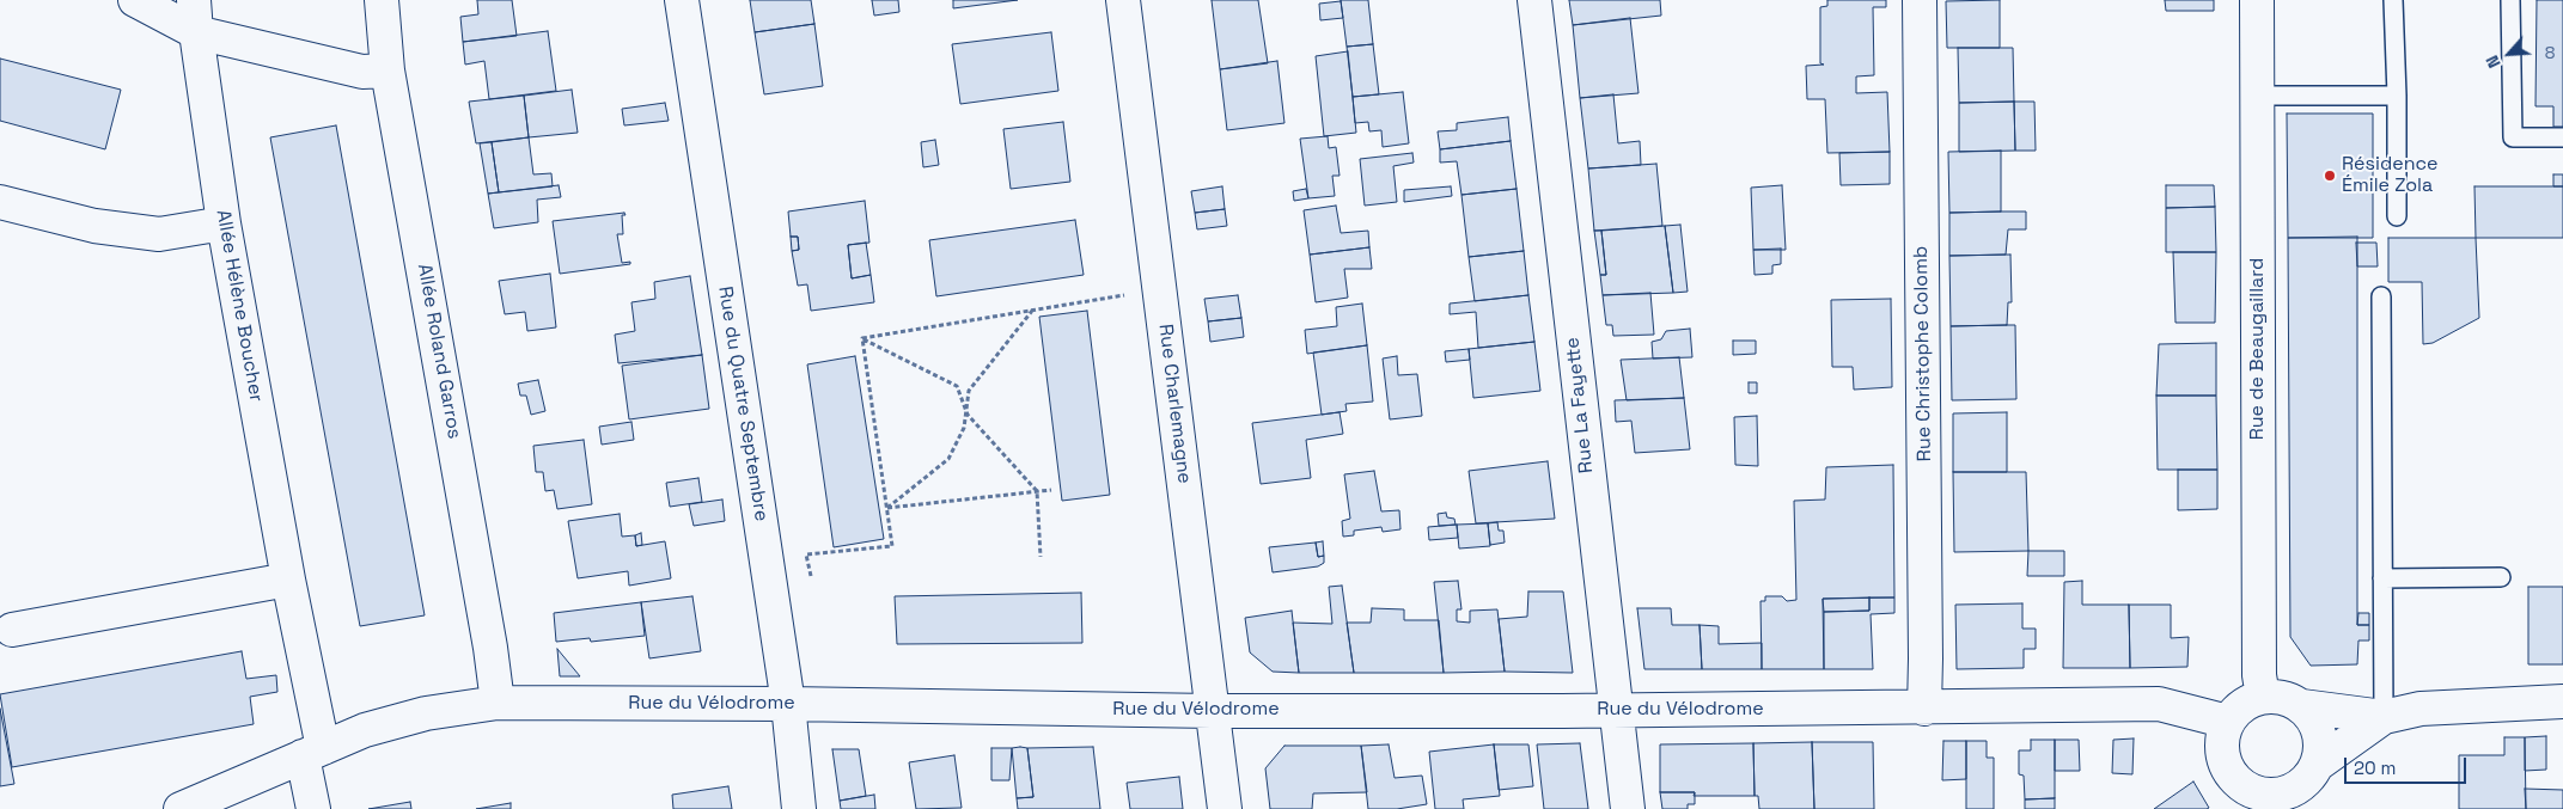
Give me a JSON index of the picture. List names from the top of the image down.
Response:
{
  "streets": {
    "street": [
      "Allée Hélène Boucher",
      "Rue de Beaugaillard",
      "Allée Roland Garros",
      "Rue Christophe Colomb",
      "Rue du Quatre Septembre",
      "Rue Charlemagne",
      "Rue La Fayette",
      "Rue du Vélodrome"
    ]
  },
  "crossings": [
    ["Allée Hélène Boucher", "Rue du Vélodrome"],
    ["Rue de Beaugaillard", "Rue du Vélodrome"],
    ["Allée Roland Garros", "Rue du Vélodrome"],
    ["Rue Christophe Colomb", "Rue du Vélodrome"],
    ["Rue du Quatre Septembre", "Rue du Vélodrome"],
    ["Rue Charlemagne", "Rue du Vélodrome"],
    ["Rue La Fayette", "Rue du Vélodrome"]
  ],
  "places": ["Résidence Émile Zola"],
  "house_numbers": ["8"],
  "scale_bar": "20 m",
  "north": "bottom left"
}
